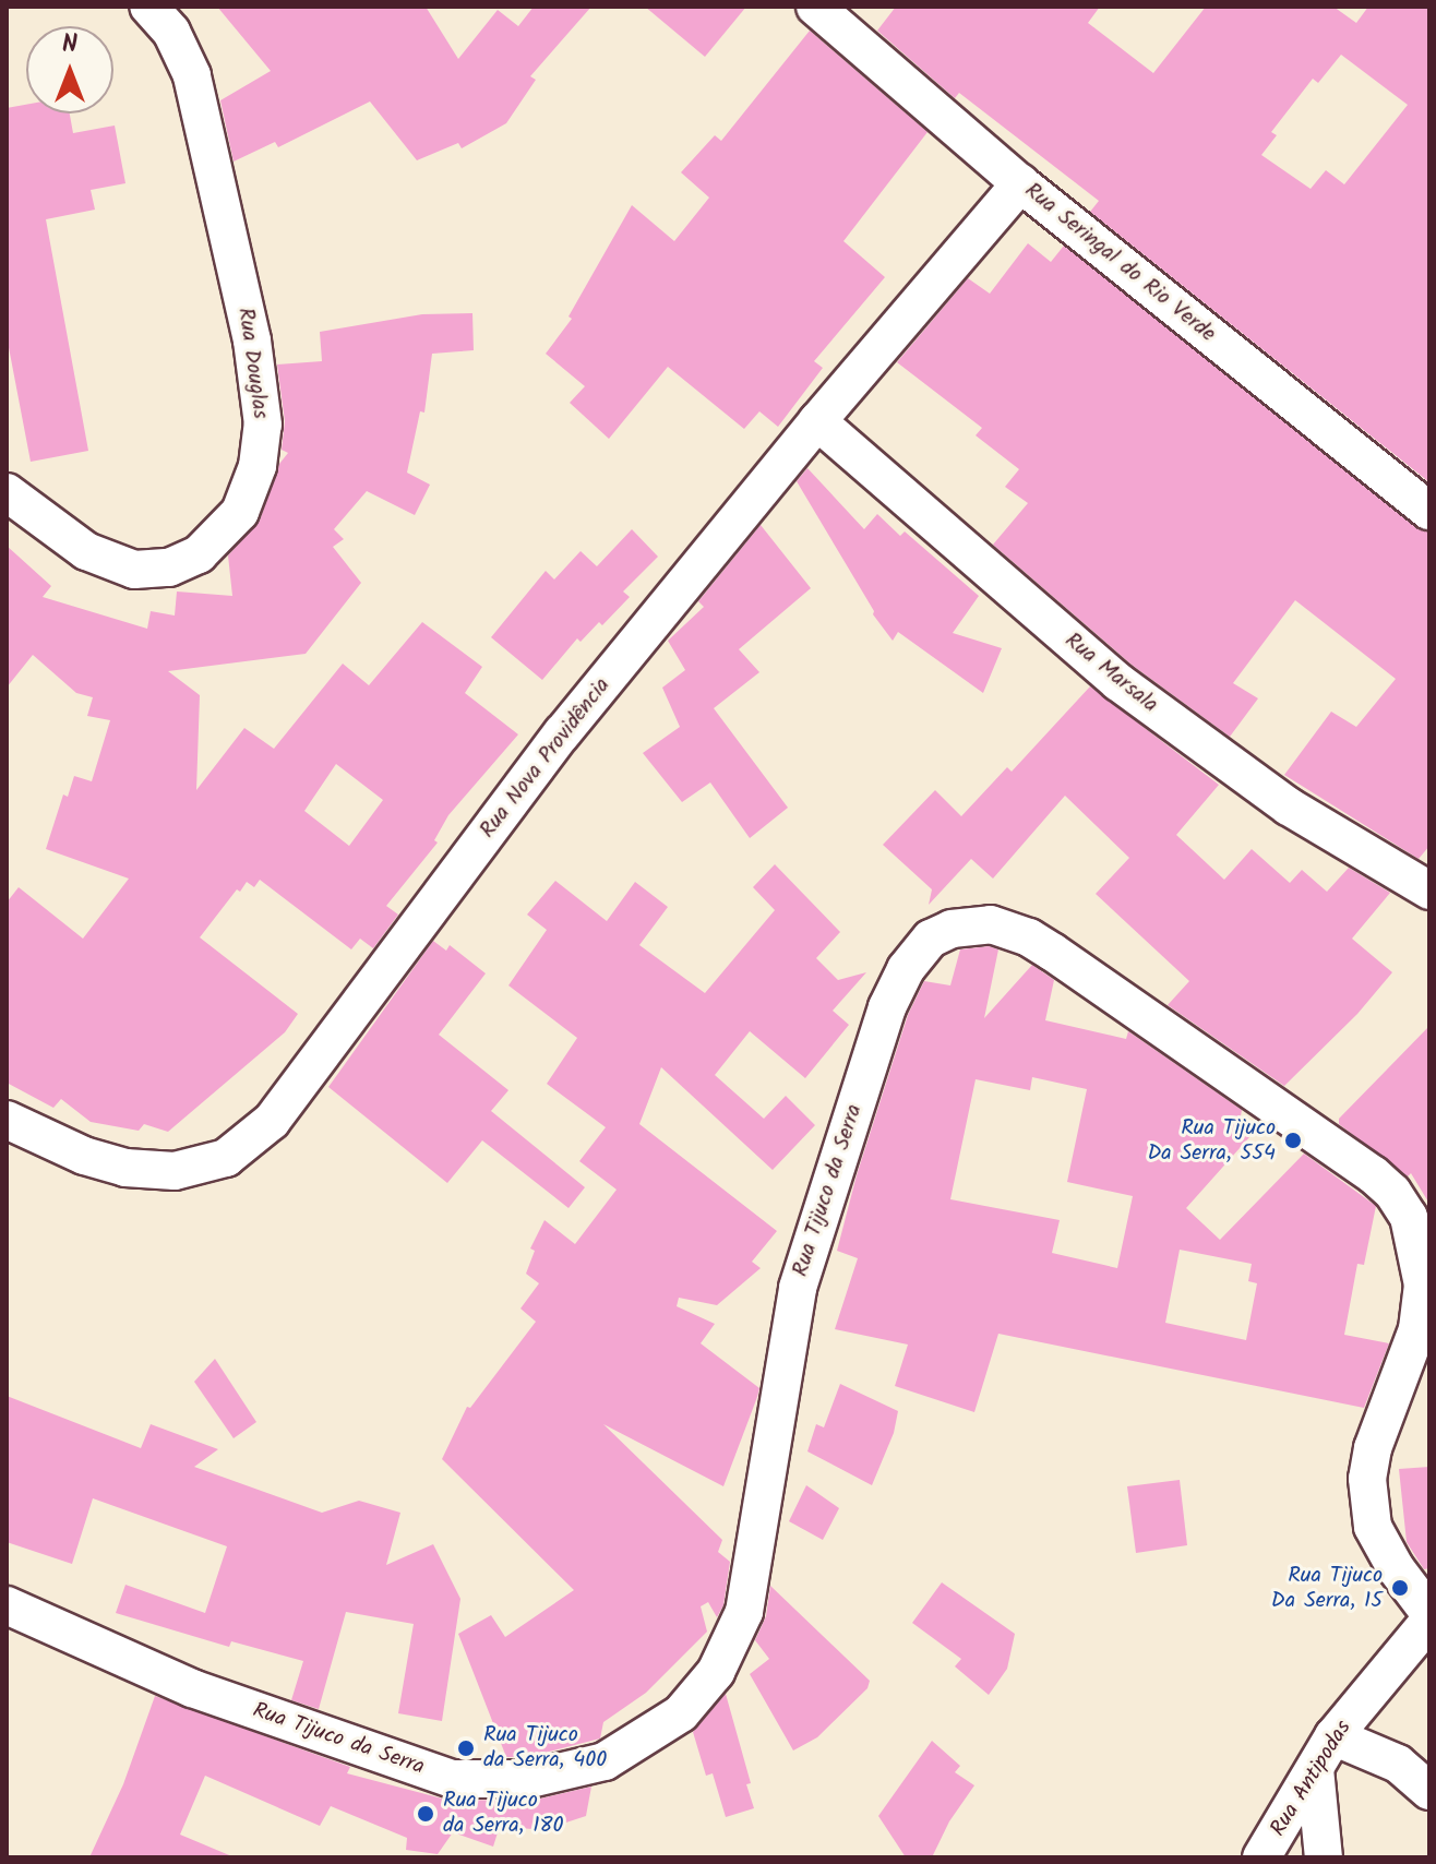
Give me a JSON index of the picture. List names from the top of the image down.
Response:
{
  "streets": {
    "street": [
      "Rua Seringal do Rio Verde",
      "Rua Douglas",
      "Rua Marsala",
      "Rua Nova Providência",
      "Rua Tijuco da Serra",
      "Rua Antipodas"
    ]
  },
  "crossings": [
    ["Rua Seringal do Rio Verde", "Rua Nova Providência"],
    ["Rua Marsala", "Rua Nova Providência"]
  ],
  "places": [
    "Rua Tijuco Da Serra, 554",
    "Rua Tijuco Da Serra, 15",
    "Rua Tijuco da Serra, 400",
    "Rua Tijuco da Serra, 180"
  ],
  "north": "top"
}
